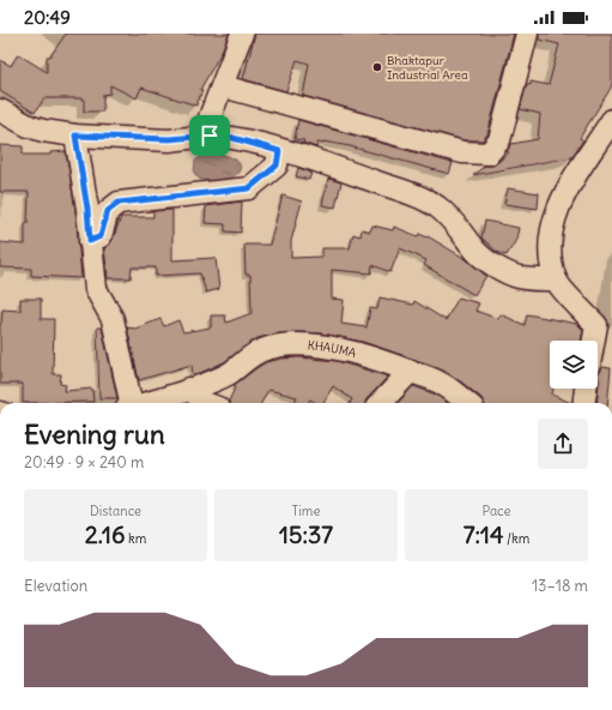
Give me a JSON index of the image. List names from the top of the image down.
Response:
{
  "streets": {
    "street": ["KHAUMA"]
  },
  "places": ["Bhaktapur Industrial Area"],
  "page": {
    "status": "20:49",
    "heading": ["Evening run", "20:49 · 9 × 240 m"],
    "stats": [
      ["Distance", "2.16 km"],
      ["Time", "15:37"],
      ["Pace", "7:14 /km"]
    ],
    "chart": ["Elevation", "13–18 m"]
  }
}
